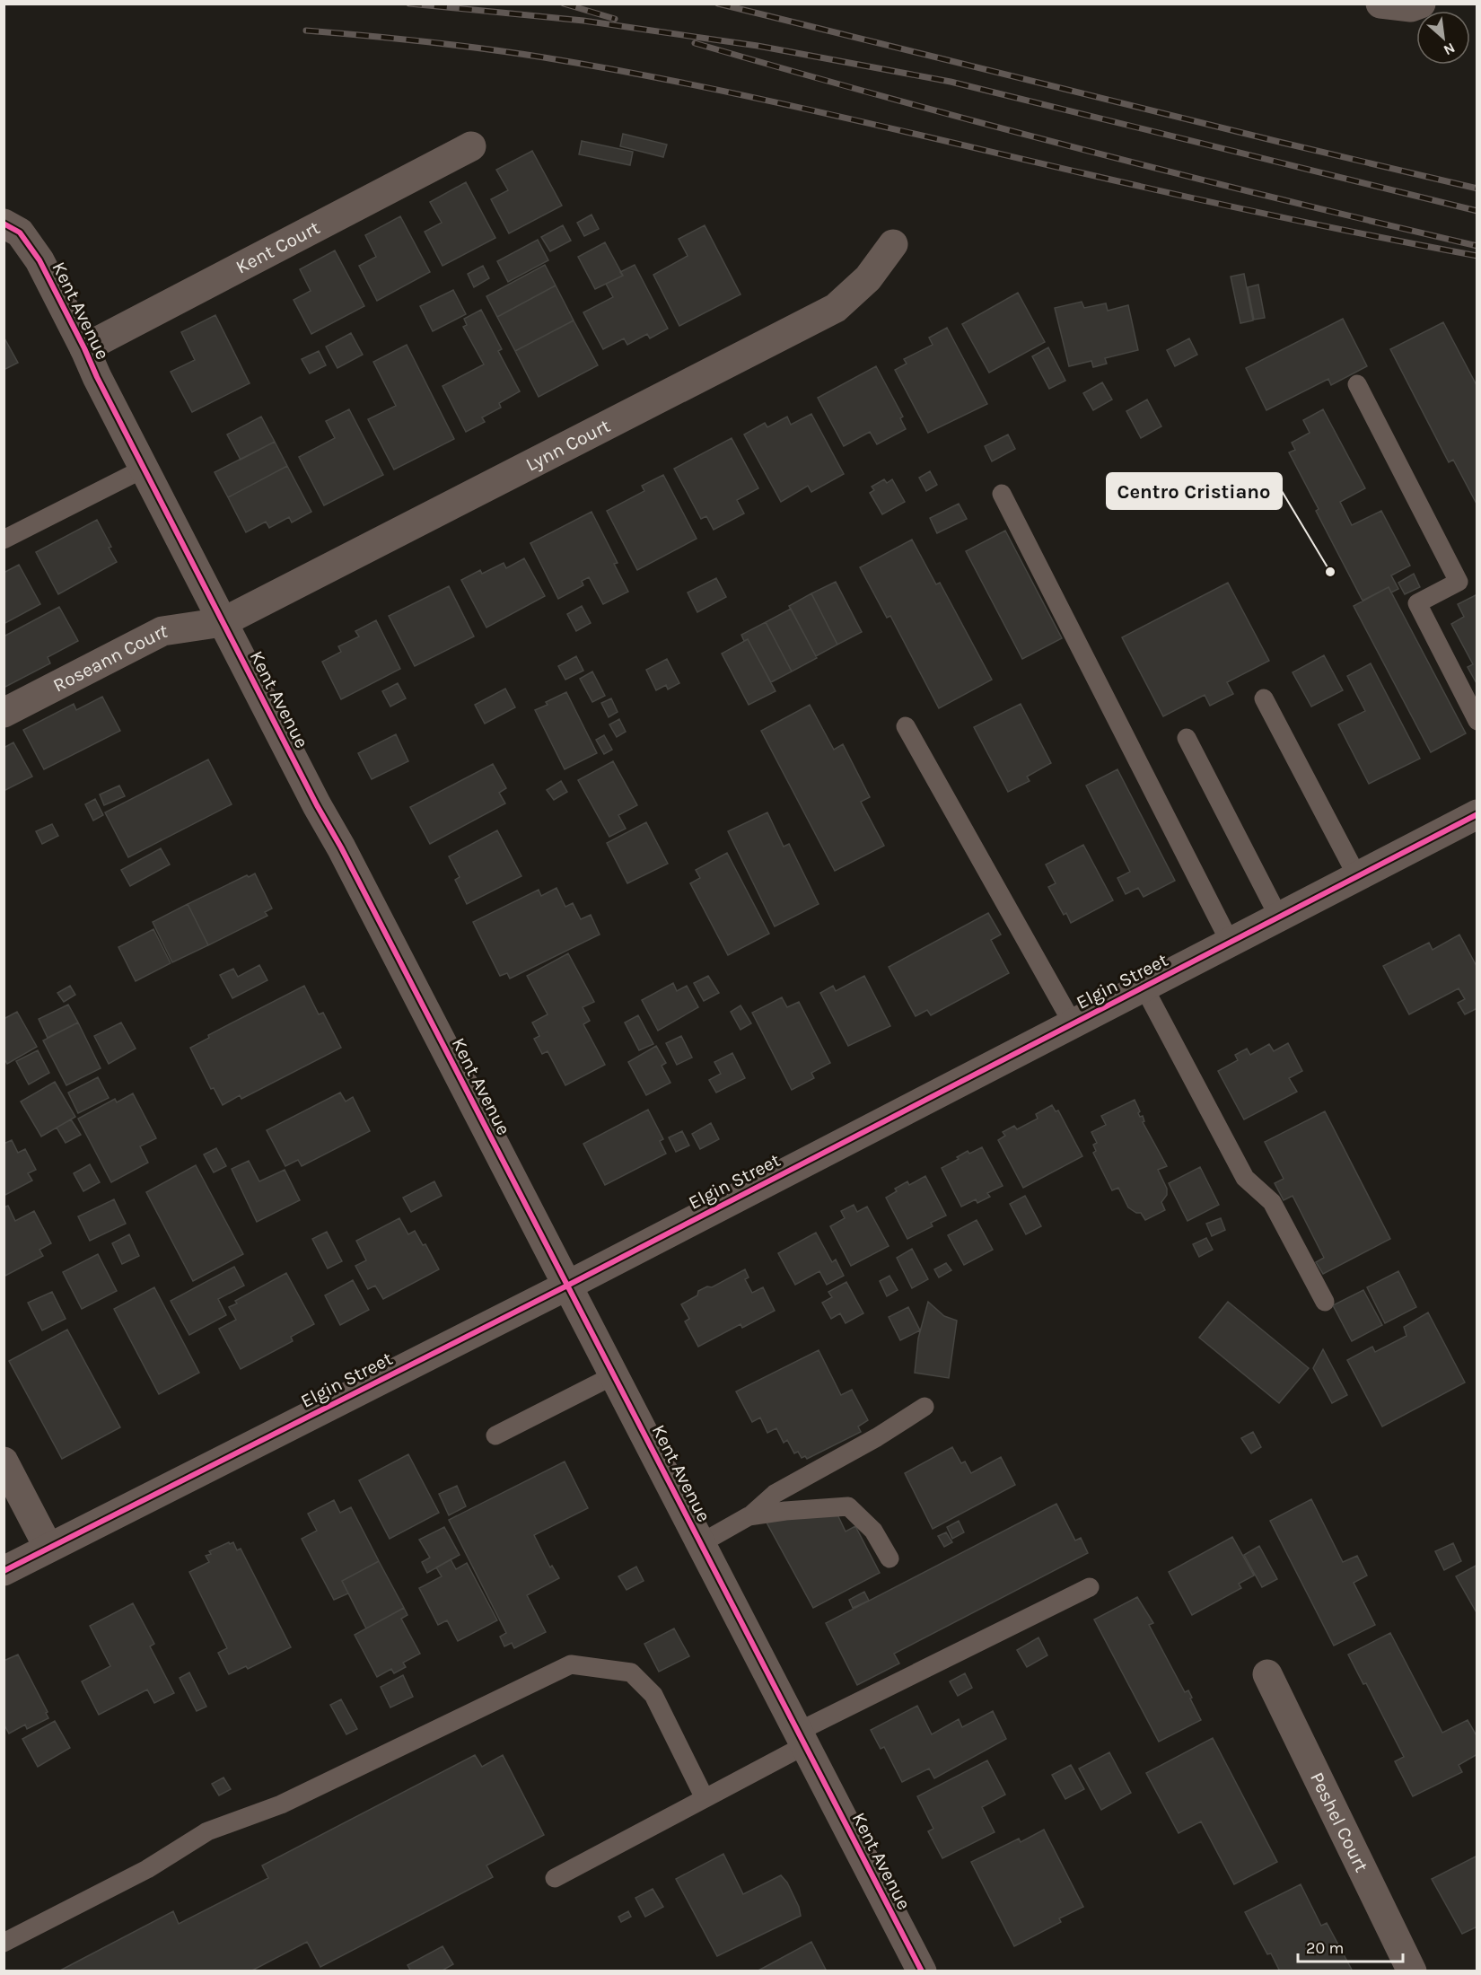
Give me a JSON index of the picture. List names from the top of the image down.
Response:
{
  "streets": {
    "street": [
      "Kent Court",
      "Kent Avenue",
      "Lynn Court",
      "Roseann Court",
      "Elgin Street",
      "Peshel Court"
    ]
  },
  "crossings": [
    ["Kent Court", "Kent Avenue"],
    ["Kent Avenue", "Lynn Court"],
    ["Kent Avenue", "Roseann Court"],
    ["Kent Avenue", "Elgin Street"],
    ["Lynn Court", "Roseann Court"]
  ],
  "places": ["Centro Cristiano"],
  "scale_bar": "20 m",
  "north": "bottom right"
}
